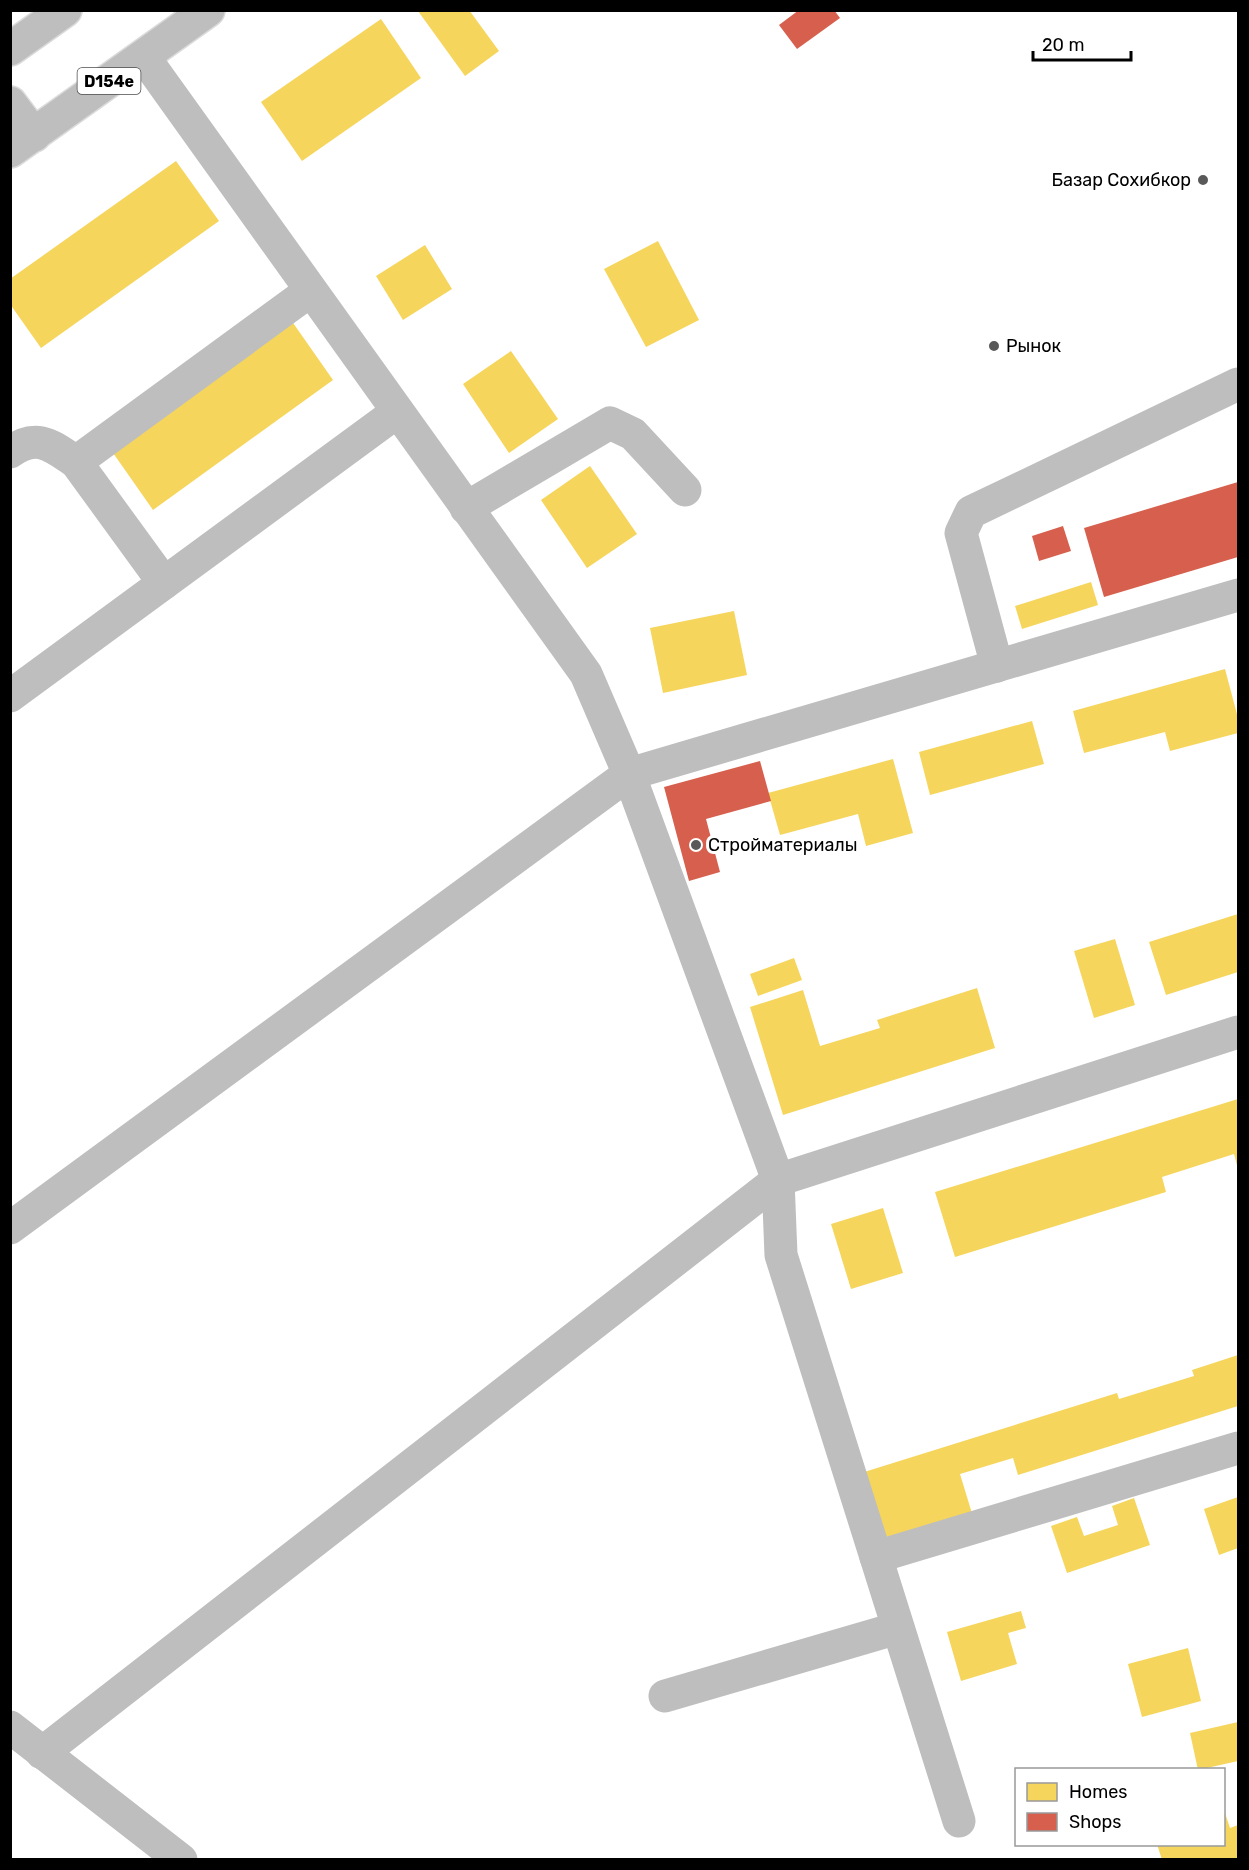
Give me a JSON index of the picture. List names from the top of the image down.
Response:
{
  "streets": {
    "street": ["D154e"]
  },
  "places": ["Базар Сохибкор", "Рынок", "Стройматериалы"],
  "legend": ["Homes", "Shops"],
  "scale_bar": "20 m"
}
